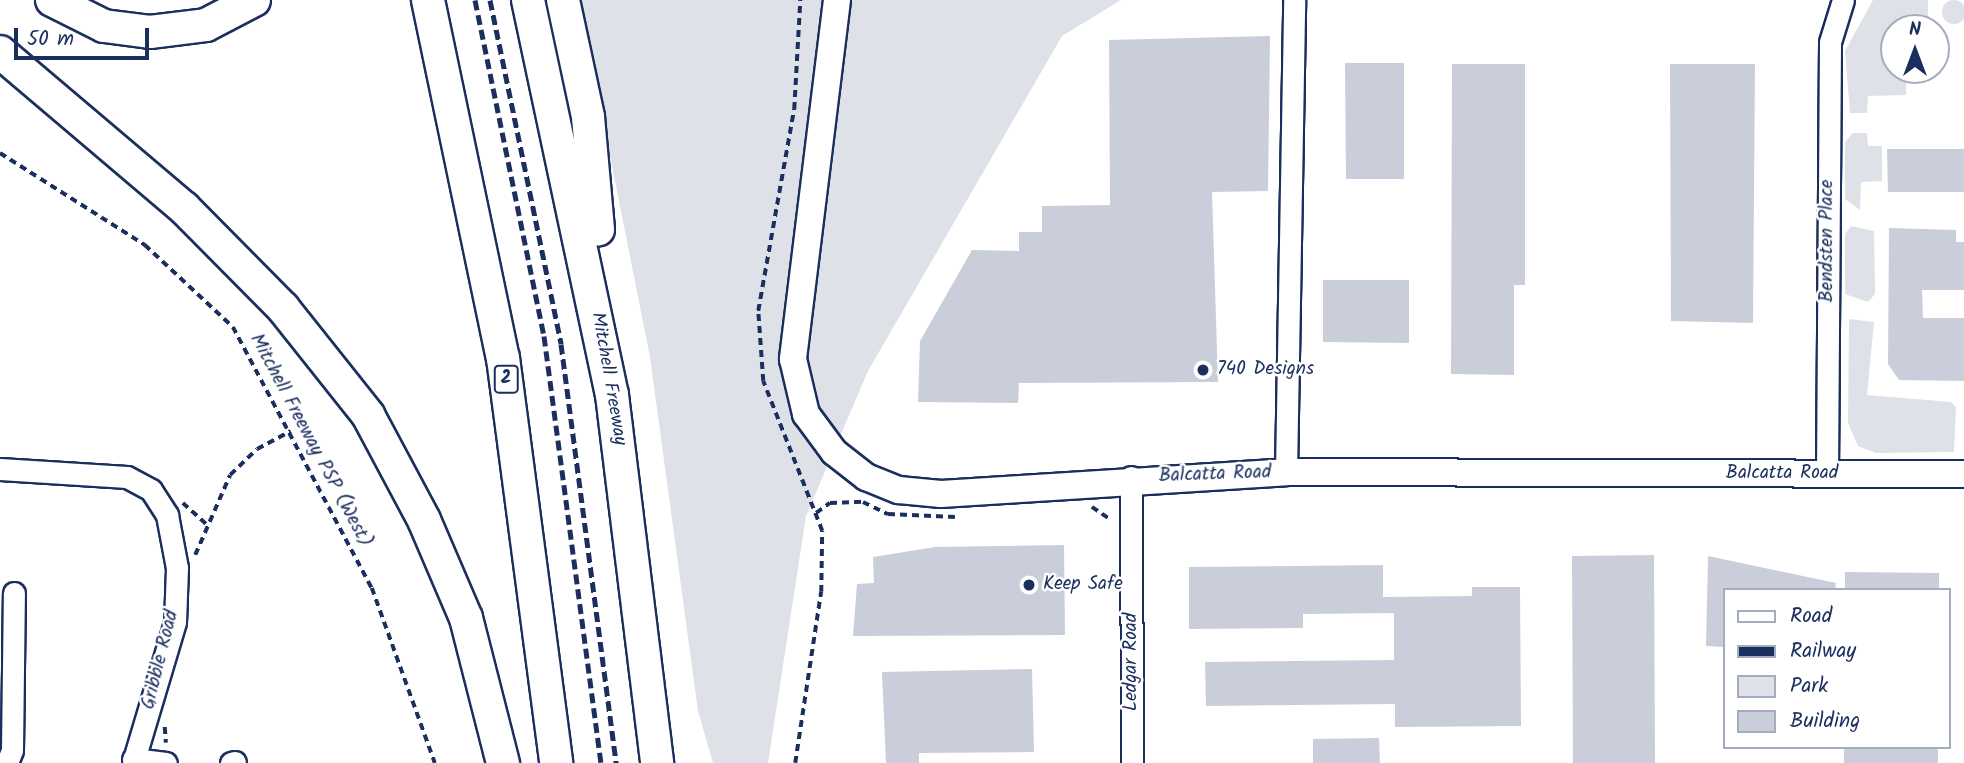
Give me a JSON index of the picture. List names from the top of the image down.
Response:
{
  "streets": {
    "highway": ["2", "Mitchell Freeway"],
    "main road": ["Balcatta Road"],
    "street": ["Bendsten Place", "Gribble Road", "Ledgar Road"],
    "path": ["Mitchell Freeway PSP (West)"]
  },
  "crossings": [
    ["Bendsten Place", "Balcatta Road"],
    ["Balcatta Road", "Ledgar Road"]
  ],
  "places": ["740 Designs", "Keep Safe"],
  "legend": [
    "Road",
    "Railway",
    "Park",
    "Building"
  ],
  "scale_bar": "50 m",
  "north": "top"
}
